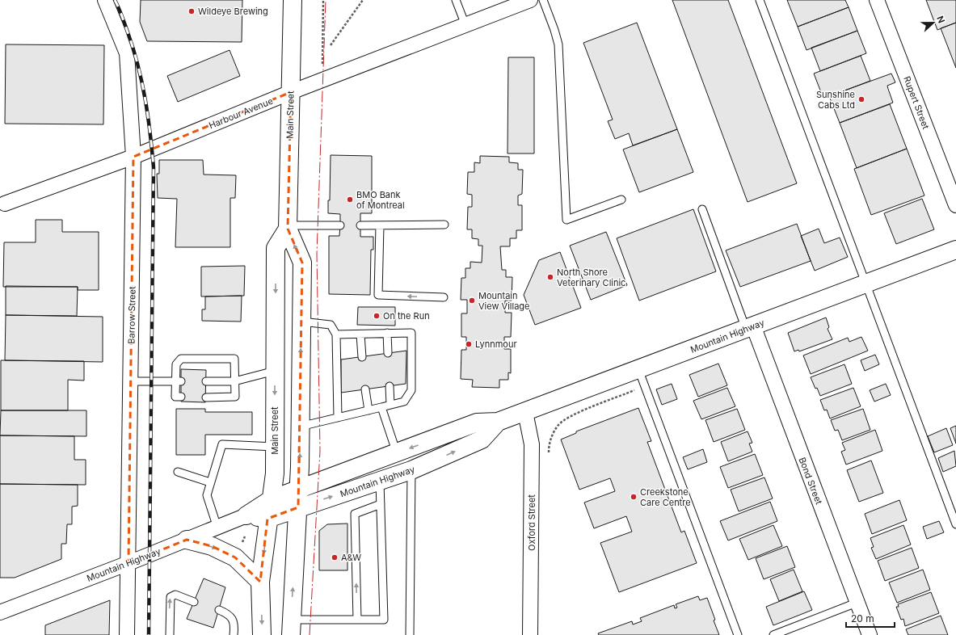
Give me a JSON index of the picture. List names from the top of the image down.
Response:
{
  "streets": {
    "main road": ["Main Street", "Mountain Highway"],
    "street": [
      "Rupert Street",
      "Harbour Avenue",
      "Barrow Street",
      "Bond Street",
      "Oxford Street"
    ]
  },
  "crossings": [
    ["Harbour Avenue", "Main Street"],
    ["Harbour Avenue", "Barrow Street"],
    ["Main Street", "Mountain Highway"],
    ["Barrow Street", "Mountain Highway"],
    ["Mountain Highway", "Bond Street"],
    ["Mountain Highway", "Oxford Street"]
  ],
  "places": [
    "Wildeye Brewing",
    "Sunshine Cabs Ltd",
    "BMO Bank of Montreal",
    "North Shore Veterinary Clinic",
    "Mountain View Village",
    "On the Run",
    "Lynnmour",
    "Creekstone Care Centre",
    "A&W"
  ],
  "scale_bar": "20 m",
  "north": "right"
}
